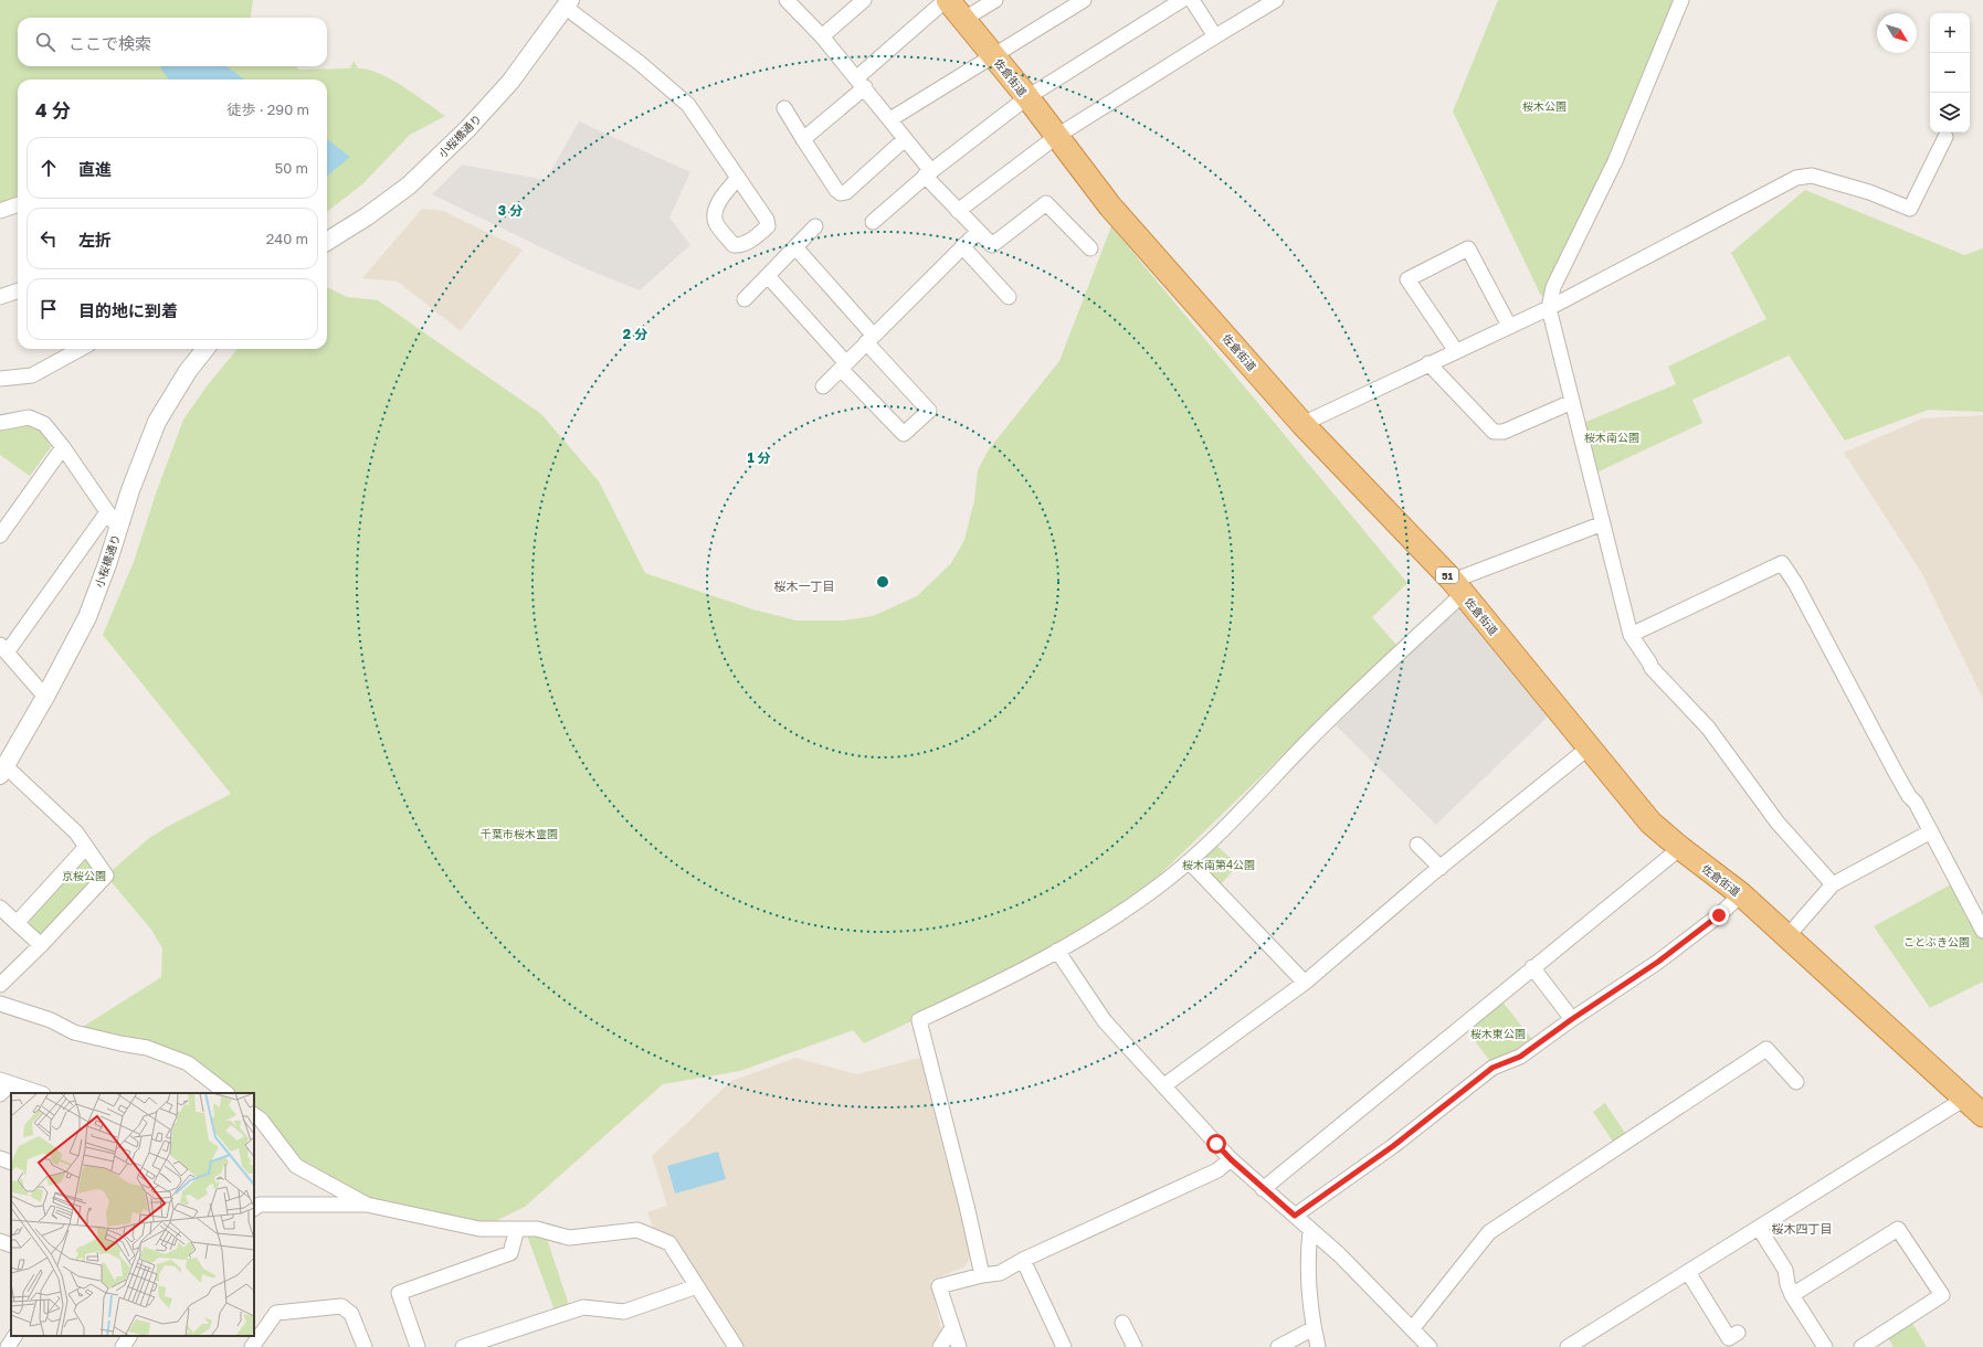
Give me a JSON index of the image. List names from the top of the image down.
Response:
{
  "streets": {
    "highway": ["佐倉街道", "51"],
    "street": ["小桜橋通り"]
  },
  "districts": ["桜木一丁目", "桜木四丁目"],
  "parks": [
    "桜木公園",
    "桜木南公園",
    "千葉市桜木霊園",
    "桜木南第4公園",
    "京桜公園",
    "ことぶき公園",
    "桜木東公園"
  ],
  "north": "bottom right",
  "page": {
    "map_buttons": ["+", "−"],
    "search": "ここで検索",
    "heading": ["4 分", "徒歩 · 290 m"],
    "list": [
      ["直進", "50 m"],
      ["左折", "240 m"],
      "目的地に到着"
    ]
  },
  "rings": ["3 分", "2 分", "1 分"]
}
